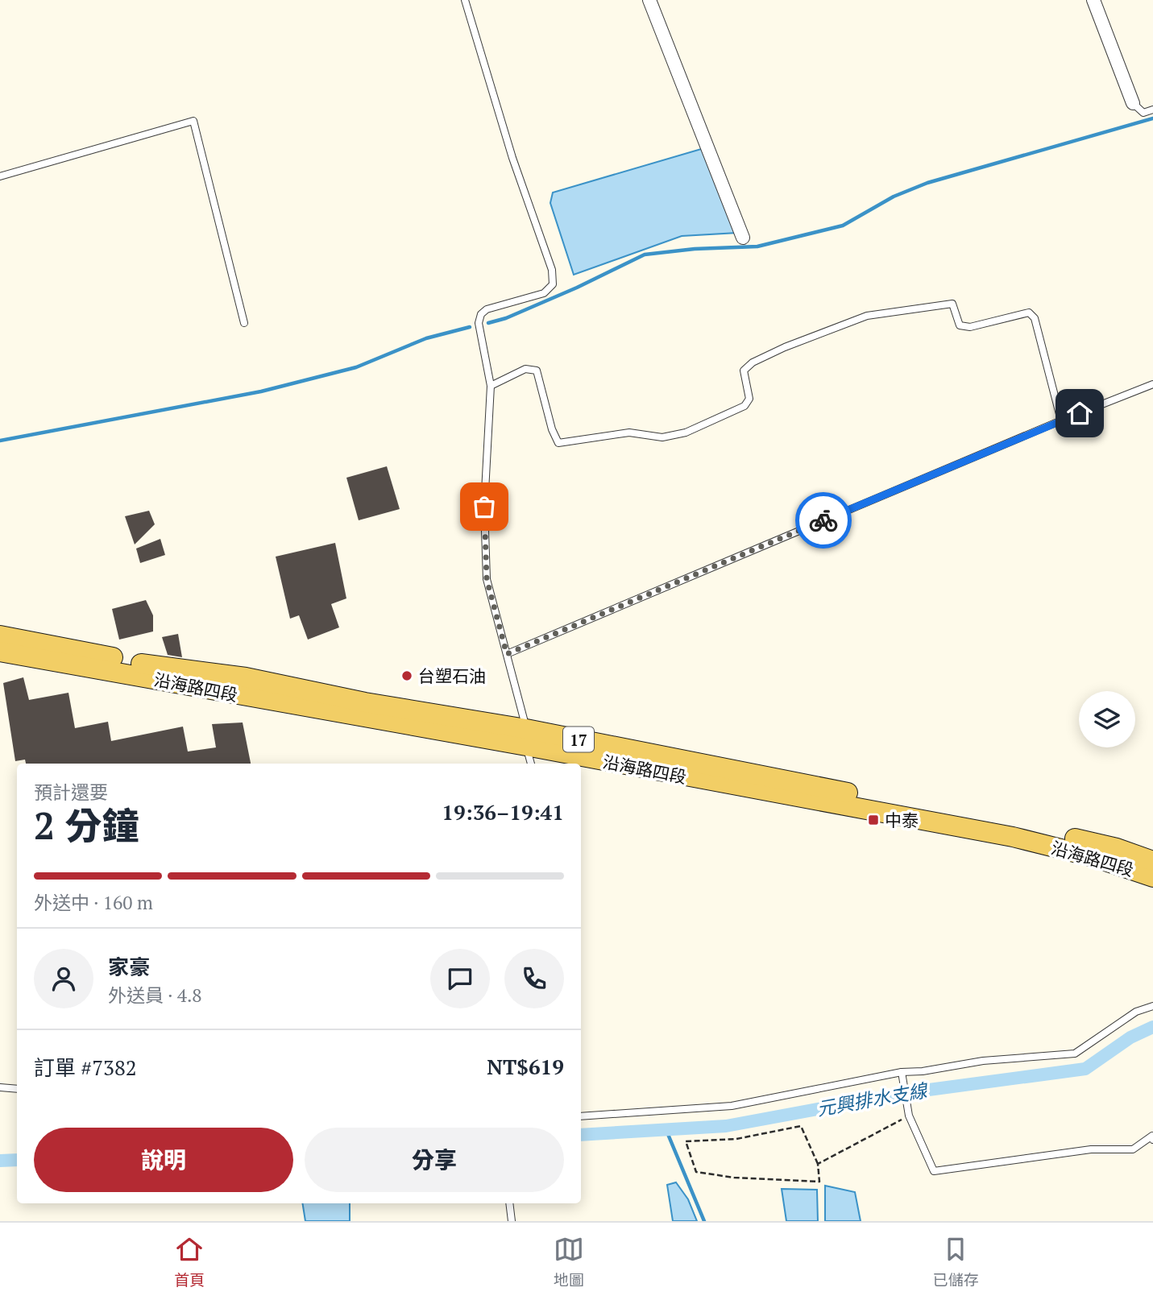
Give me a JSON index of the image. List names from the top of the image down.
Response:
{
  "streets": {
    "main road": ["沿海路四段", "17"]
  },
  "water": ["元興排水支線"],
  "places": {
    "other": ["台塑石油"],
    "transit": ["中泰"]
  },
  "page": {
    "heading": ["2 分鐘", "預計還要", "19:36–19:41"],
    "panel": [
      "家豪",
      "外送員 · 4.8",
      "訂單 #7382",
      "NT$619"
    ],
    "bar": "外送中 · 160 m",
    "buttons": ["說明", "分享"],
    "tabs": ["首頁", "地圖", "已儲存"]
  }
}
